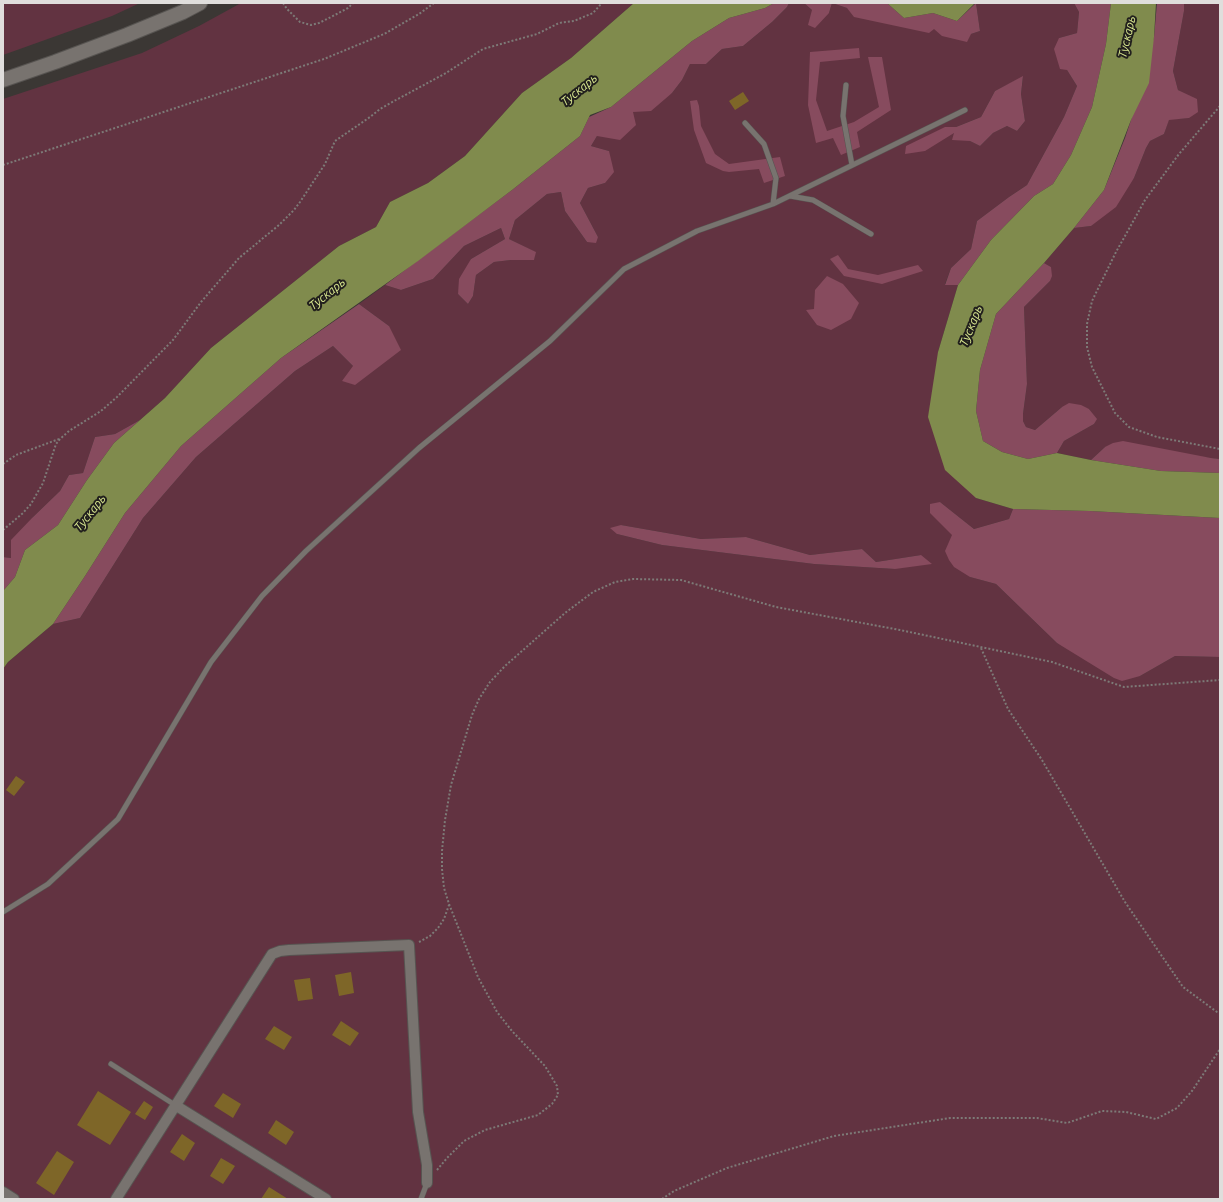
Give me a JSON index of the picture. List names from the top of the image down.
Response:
{
  "water": ["Тускарь"]
}
